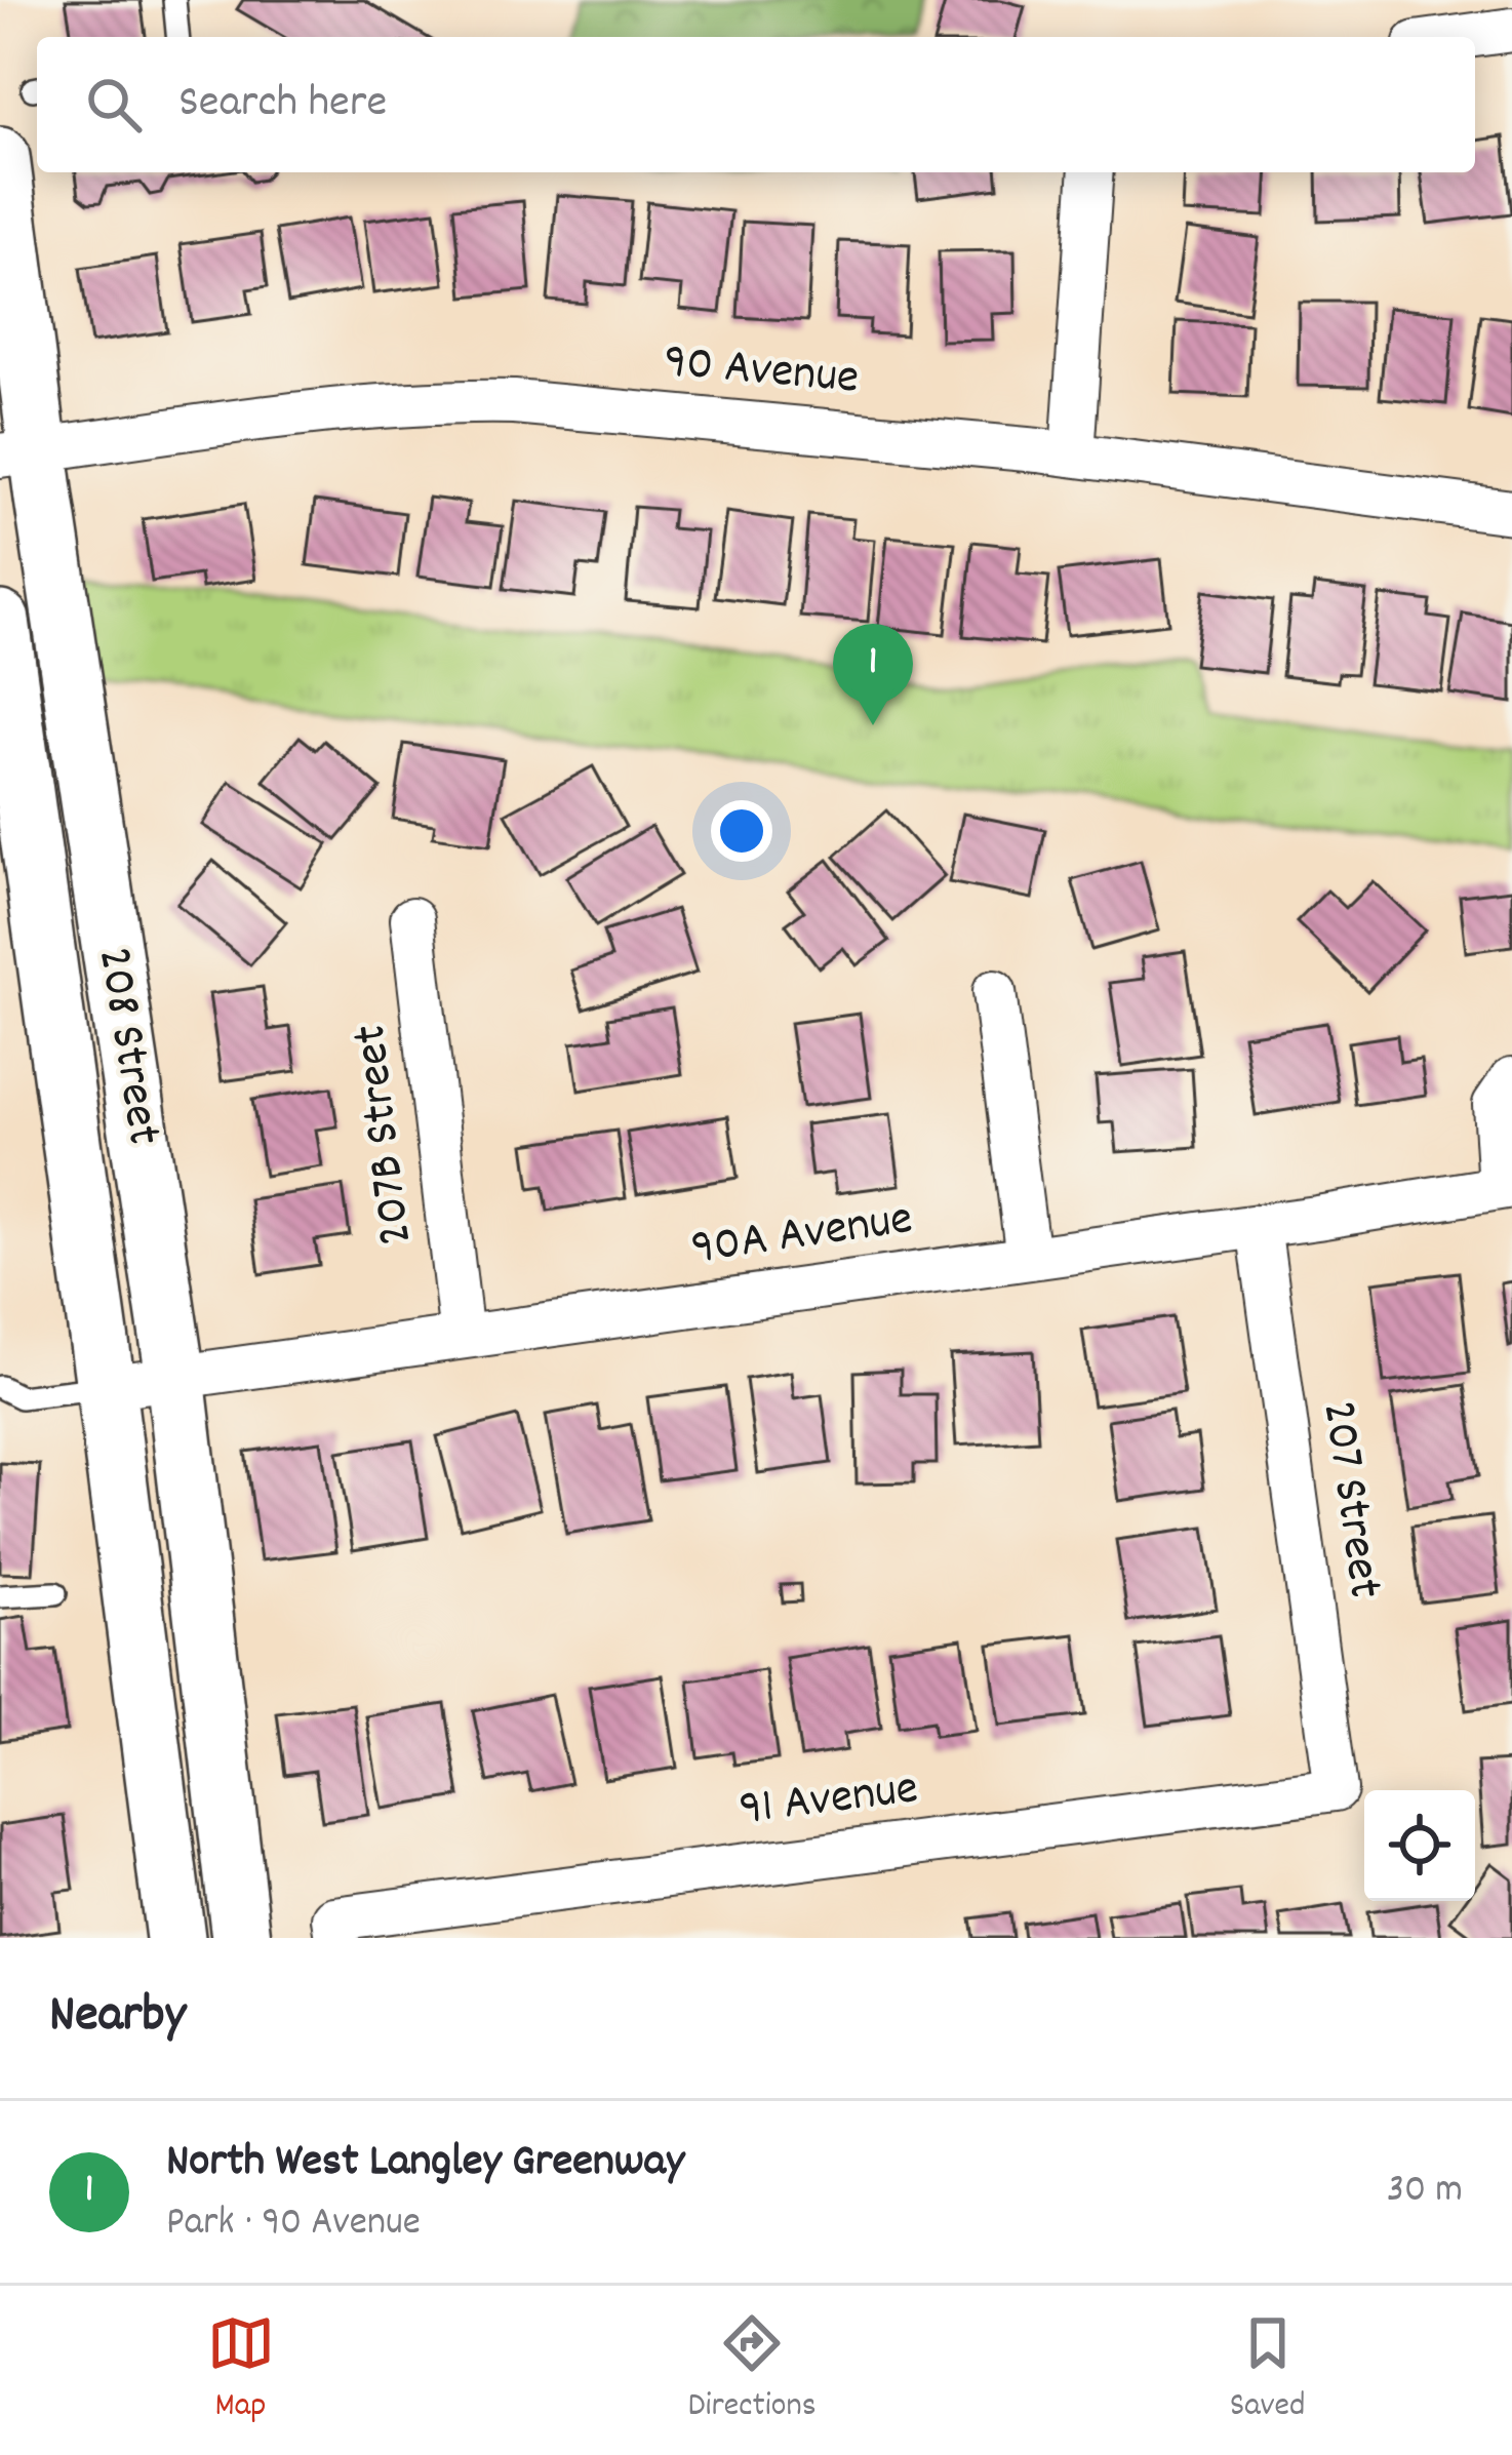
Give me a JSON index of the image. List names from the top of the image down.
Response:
{
  "streets": {
    "main road": ["208 Street"],
    "street": [
      "90 Avenue",
      "207B Street",
      "90A Avenue",
      "207 Street",
      "91 Avenue"
    ]
  },
  "crossings": [
    ["90 Avenue", "208 Street"],
    ["208 Street", "90A Avenue"],
    ["207B Street", "90A Avenue"],
    ["90A Avenue", "207 Street"],
    ["207 Street", "91 Avenue"]
  ],
  "page": {
    "search": "Search here",
    "pins": "1",
    "heading": "Nearby",
    "list": [
      {
        "mark": "1",
        "name": "North West Langley Greenway",
        "note": "Park · 90 Avenue",
        "value": "30 m"
      }
    ],
    "nav": ["Map", "Directions", "Saved"]
  }
}
